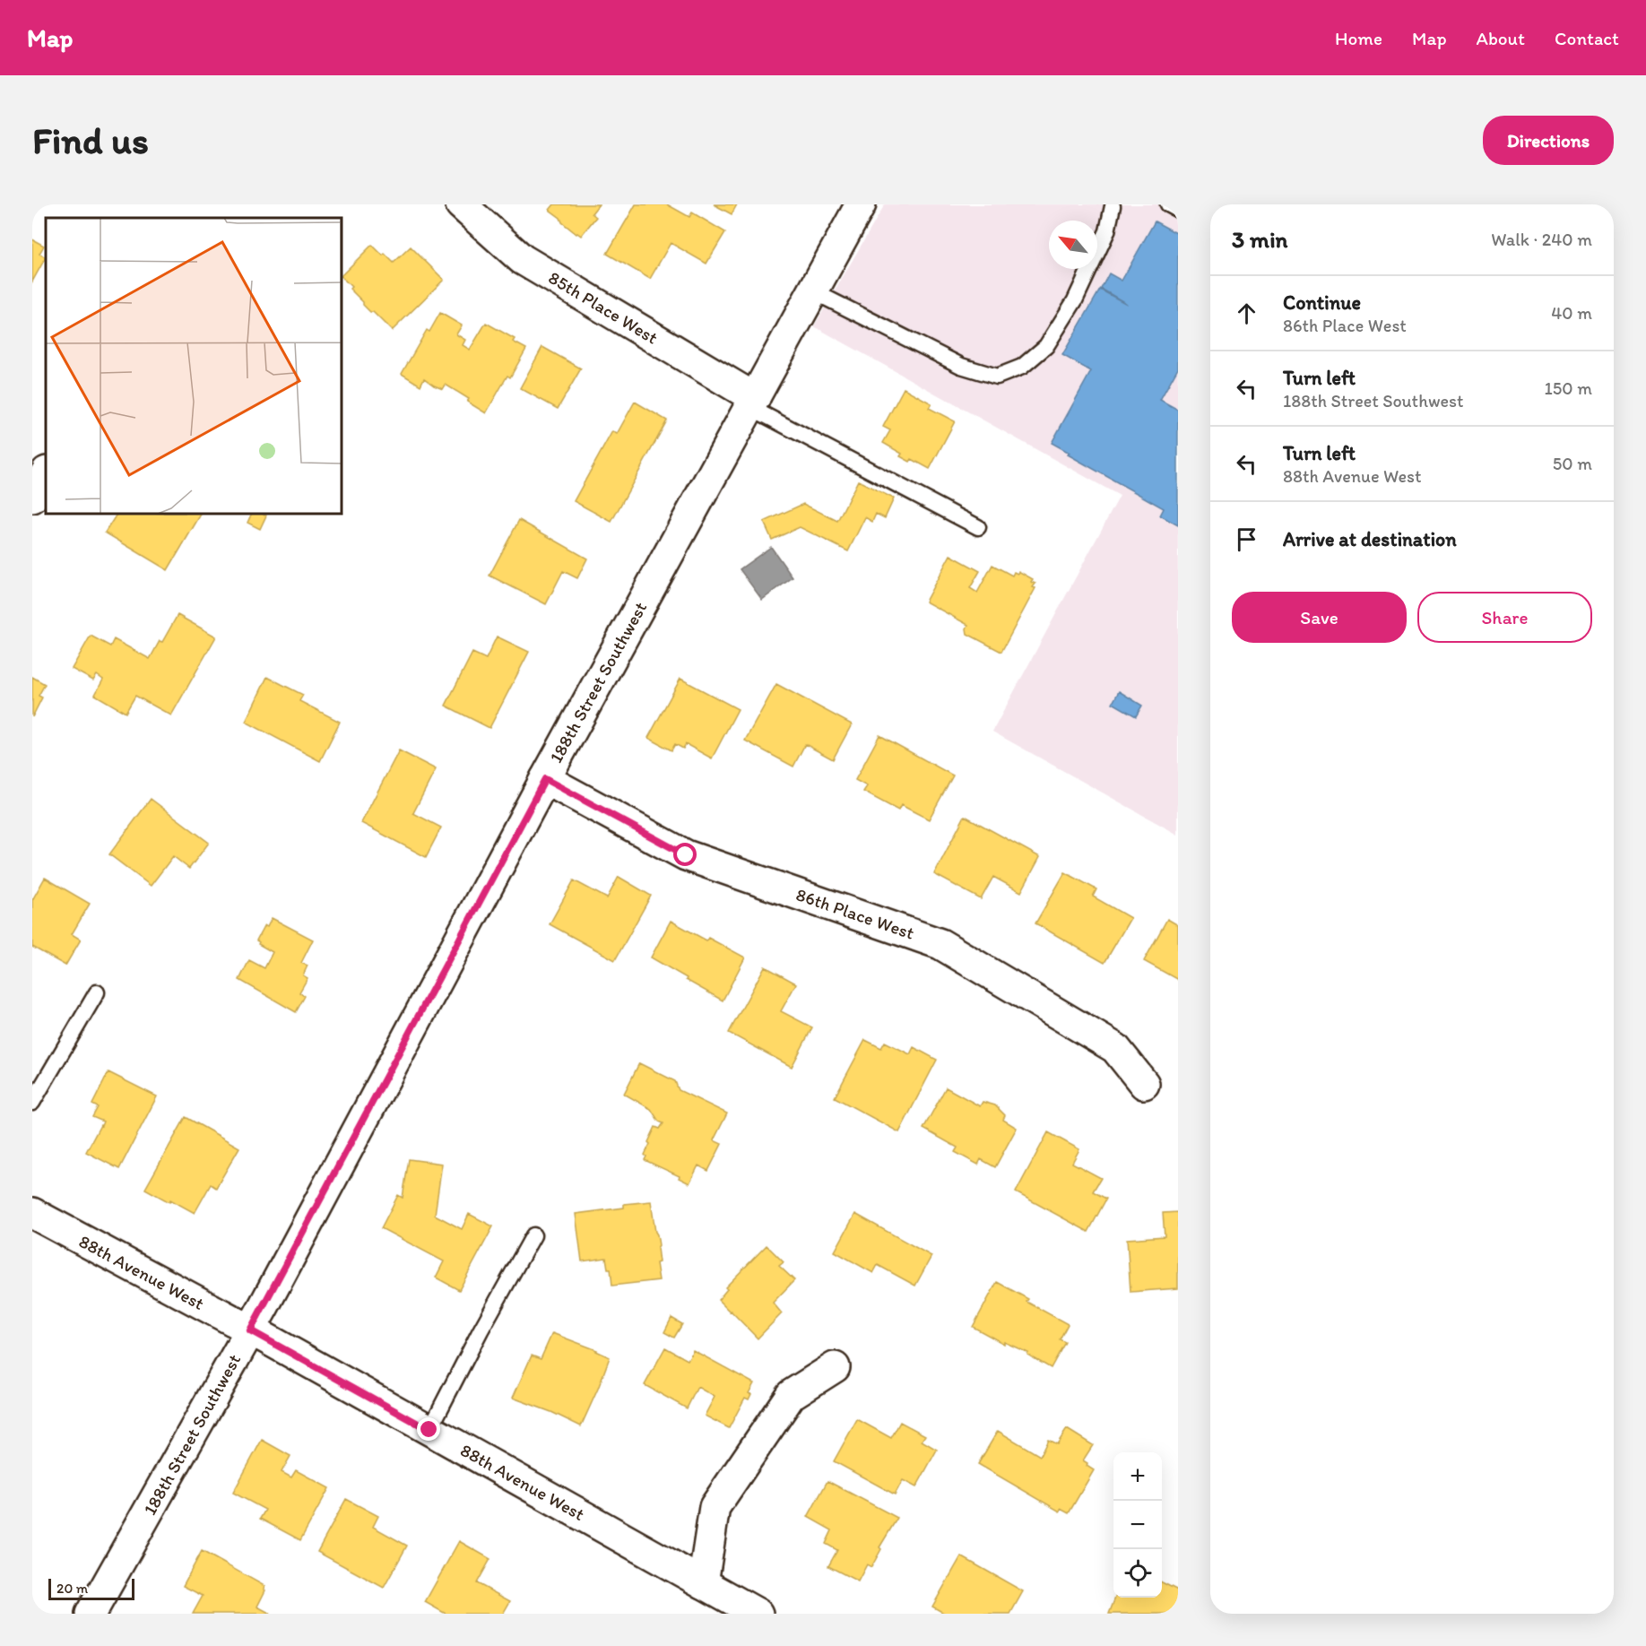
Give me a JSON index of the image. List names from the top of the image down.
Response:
{
  "streets": {
    "street": [
      "85th Place West",
      "188th Street Southwest",
      "86th Place West",
      "88th Avenue West"
    ]
  },
  "crossings": [
    ["85th Place West", "188th Street Southwest"],
    ["188th Street Southwest", "86th Place West"],
    ["188th Street Southwest", "88th Avenue West"]
  ],
  "scale_bar": "20 m",
  "north": "top left",
  "page": {
    "header": "Map",
    "nav": [
      "Home",
      "Map",
      "About",
      "Contact"
    ],
    "buttons": [
      "Directions",
      ["Save", "Share"]
    ],
    "title": "Find us",
    "heading": ["3 min", "Walk · 240 m"],
    "list": [
      ["Continue", "86th Place West", "40 m"],
      ["Turn left", "188th Street Southwest", "150 m"],
      ["Turn left", "88th Avenue West", "50 m"],
      "Arrive at destination"
    ],
    "map_buttons": ["+", "−"],
    "scale": "20 m"
  }
}
